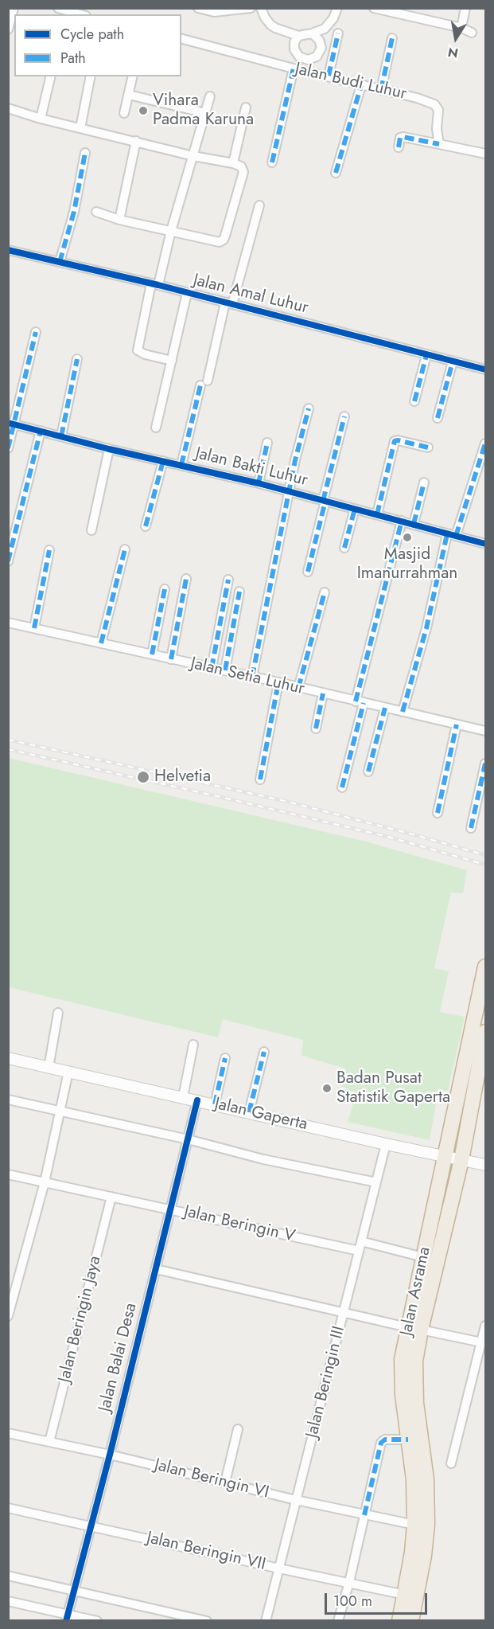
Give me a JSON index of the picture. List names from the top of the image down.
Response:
{
  "streets": {
    "highway": ["Jalan Asrama"],
    "street": [
      "Jalan Budi Luhur",
      "Jalan Amal Luhur",
      "Jalan Bakti Luhur",
      "Jalan Setia Luhur",
      "Jalan Gaperta",
      "Jalan Beringin V",
      "Jalan Beringin Jaya",
      "Jalan Balai Desa",
      "Jalan Beringin III",
      "Jalan Beringin VI",
      "Jalan Beringin VII"
    ]
  },
  "crossings": [
    ["Jalan Gaperta", "Jalan Asrama"],
    ["Jalan Gaperta", "Jalan Balai Desa"],
    ["Jalan Gaperta", "Jalan Beringin III"],
    ["Jalan Beringin V", "Jalan Beringin Jaya"],
    ["Jalan Beringin V", "Jalan Balai Desa"],
    ["Jalan Beringin V", "Jalan Beringin III"],
    ["Jalan Asrama", "Jalan Beringin VI"],
    ["Jalan Asrama", "Jalan Beringin VII"],
    ["Jalan Beringin Jaya", "Jalan Beringin VI"],
    ["Jalan Balai Desa", "Jalan Beringin VI"],
    ["Jalan Balai Desa", "Jalan Beringin VII"],
    ["Jalan Beringin III", "Jalan Beringin VI"],
    ["Jalan Beringin III", "Jalan Beringin VII"]
  ],
  "places": [
    "Vihara Padma Karuna",
    "Masjid Imanurrahman",
    "Helvetia",
    "Badan Pusat Statistik Gaperta"
  ],
  "legend": ["Cycle path", "Path"],
  "scale_bar": "100 m",
  "north": "bottom"
}
